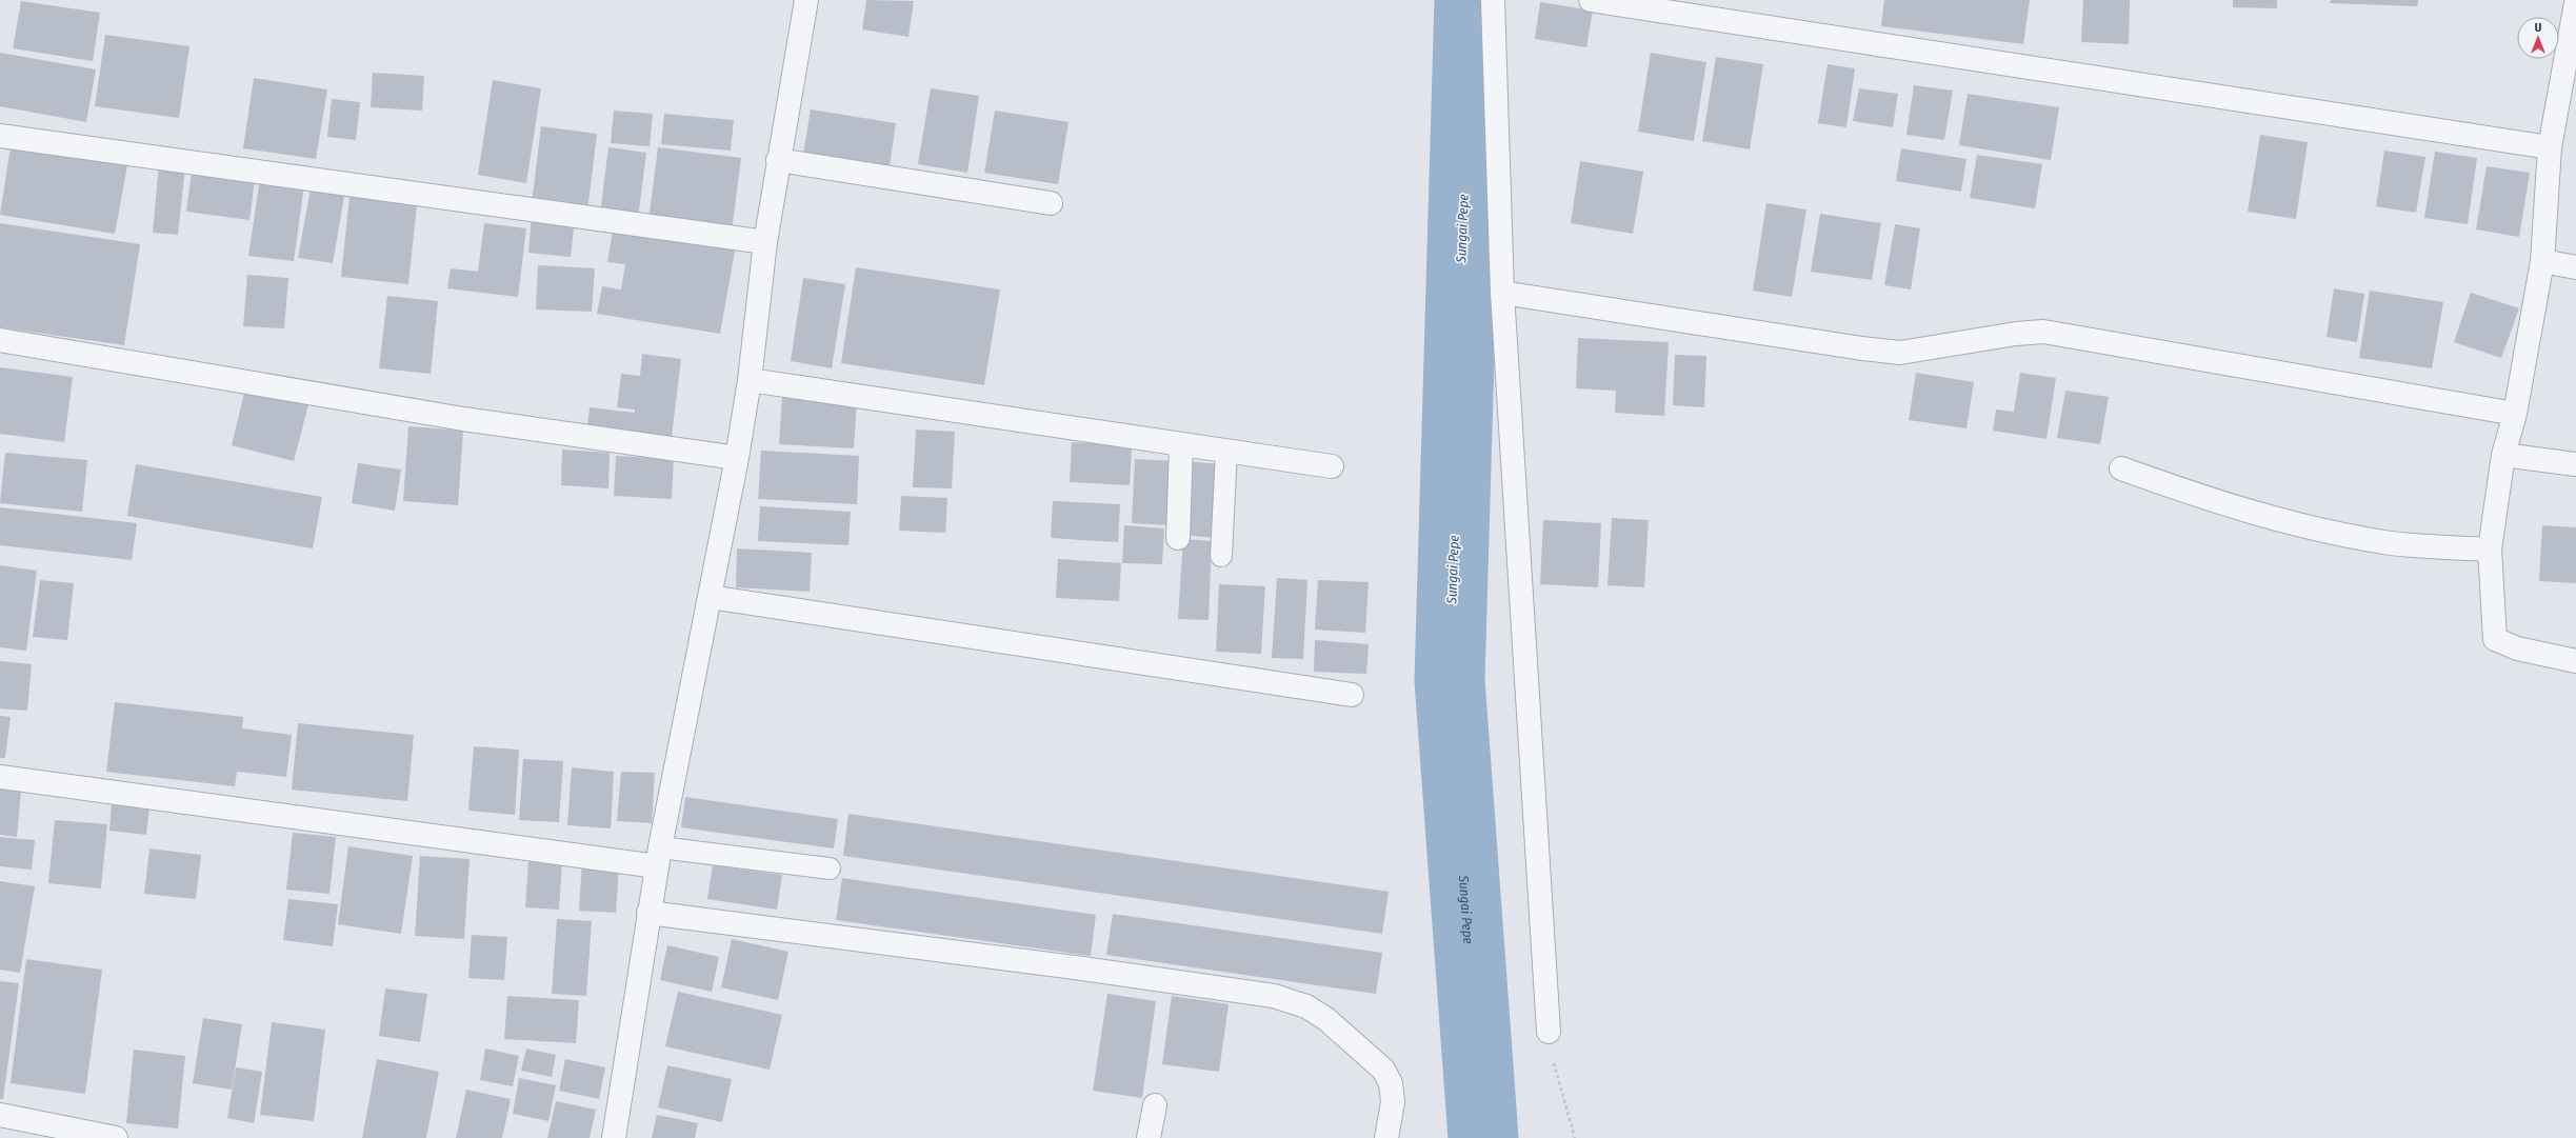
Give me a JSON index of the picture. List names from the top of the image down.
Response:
{
  "water": ["Sungai Pepe"],
  "north": "top"
}
